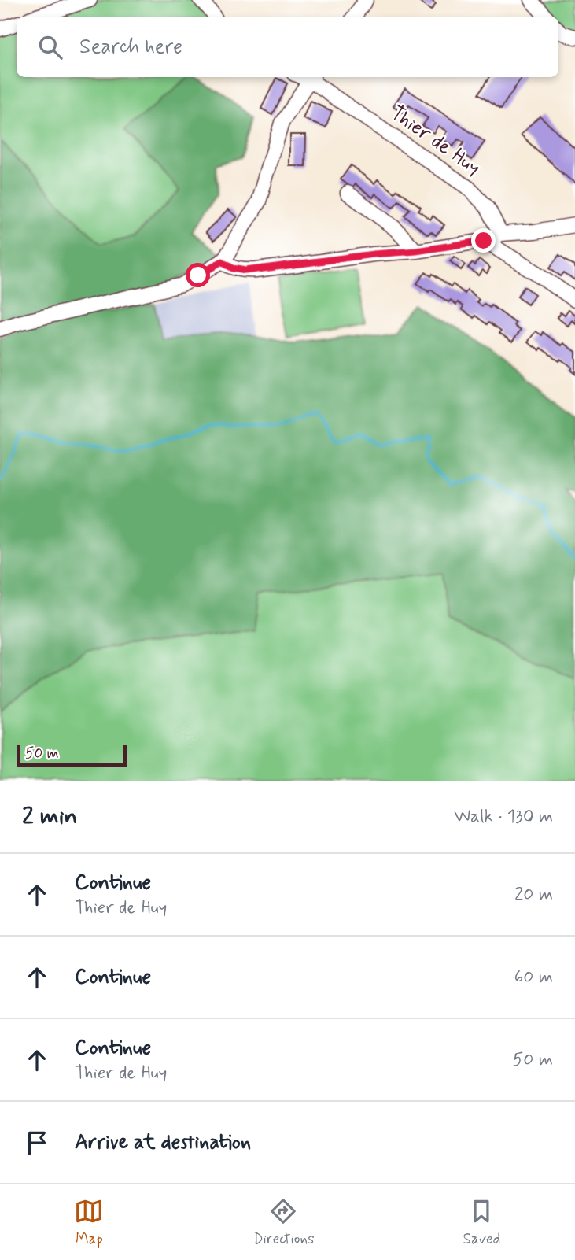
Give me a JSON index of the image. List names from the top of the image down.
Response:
{
  "streets": {
    "street": ["Thier de Huy"]
  },
  "scale_bar": "50 m",
  "page": {
    "search": "Search here",
    "scale": "50 m",
    "heading": ["2 min", "Walk · 130 m"],
    "list": [
      ["Continue", "Thier de Huy", "20 m"],
      ["Continue", "60 m"],
      ["Continue", "Thier de Huy", "50 m"],
      "Arrive at destination"
    ],
    "nav": ["Map", "Directions", "Saved"]
  }
}
